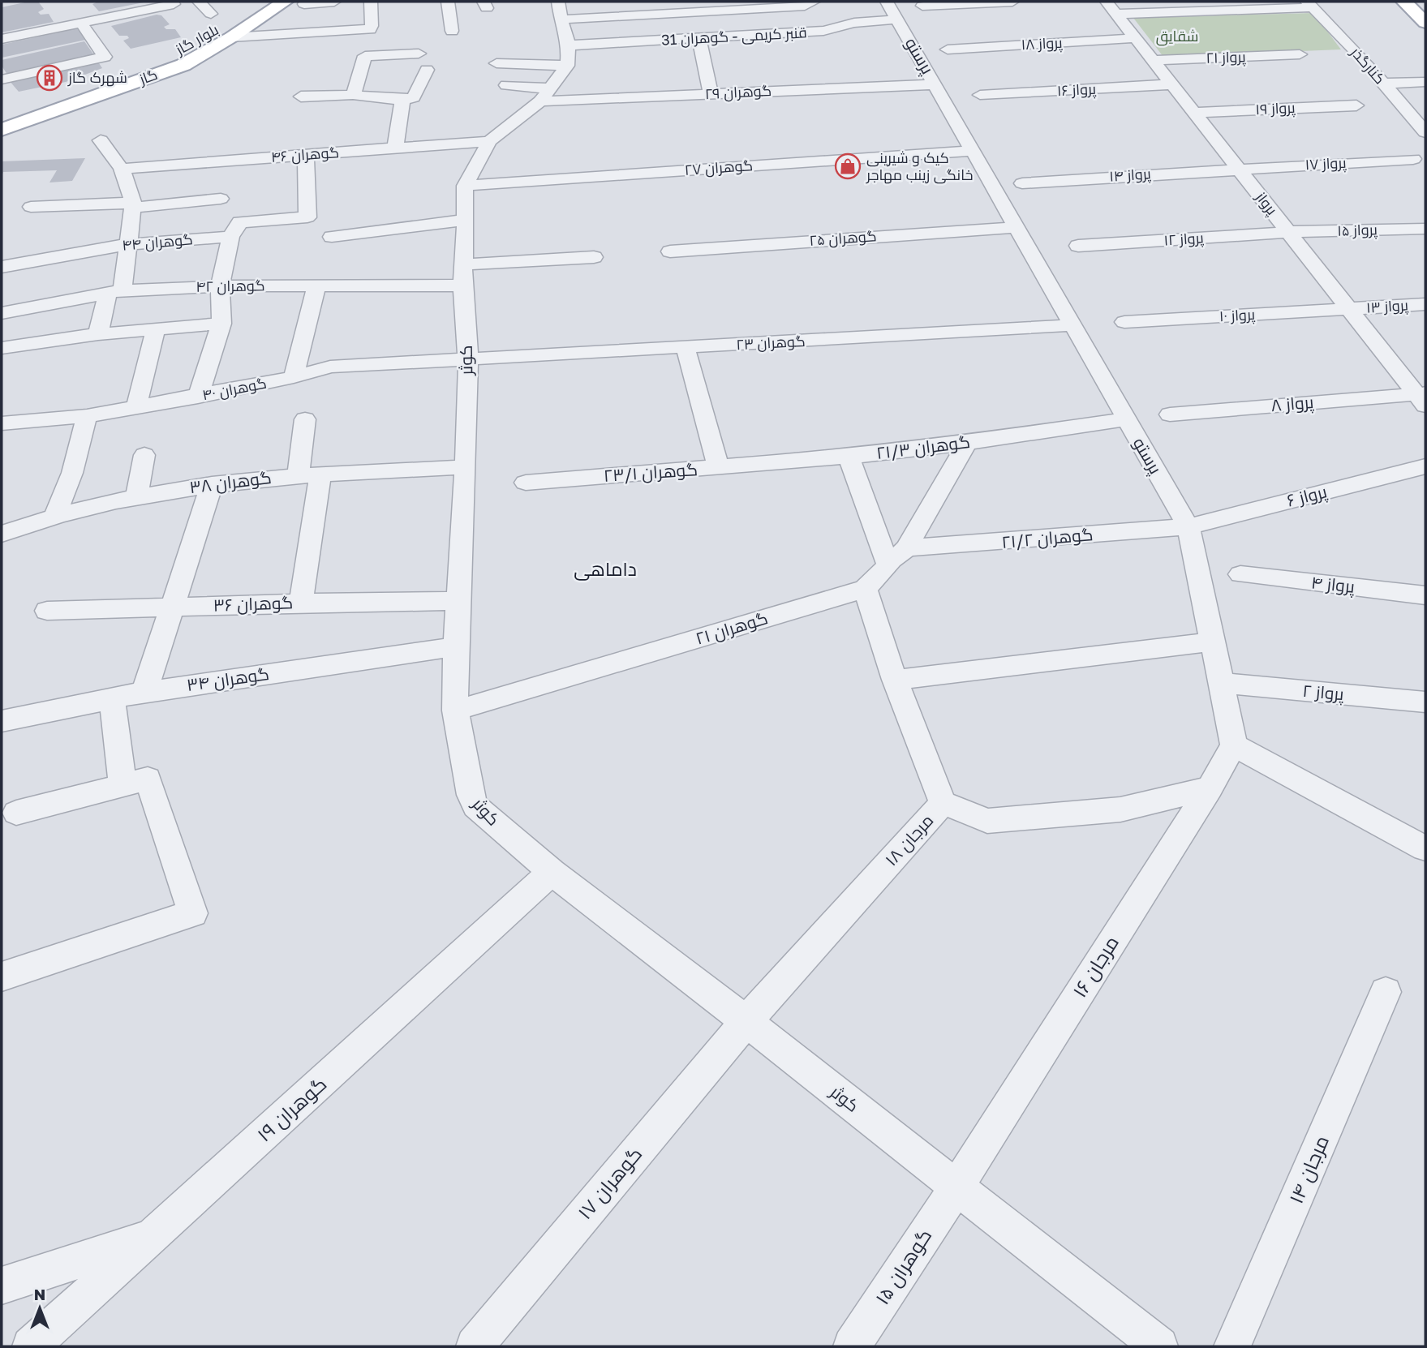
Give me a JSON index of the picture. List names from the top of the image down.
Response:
{
  "streets": {
    "main road": ["بلوار گاز", "گاز"],
    "street": [
      "قنبر کریمی - گوهران 31",
      "پرواز ۱۸",
      "پرستو",
      "پرواز ۲۱",
      "کنارگذر",
      "پرواز ۱۶",
      "گوهران ۲۹",
      "پرواز ۱۹",
      "گوهران ۴۶",
      "پرواز ۱۷",
      "گوهران ۲۷",
      "پرواز ۱۴",
      "پرواز",
      "پرواز ۱۵",
      "گوهران ۲۵",
      "پرواز ۱۲",
      "گوهران ۴۴",
      "گوهران ۴۲",
      "پرواز ۱۳",
      "پرواز ۱۰",
      "گوهران ۲۳",
      "کوثر",
      "گوهران ۴۰",
      "پرواز ۸",
      "گوهران ۲۱/۳",
      "گوهران ۲۳/۱",
      "گوهران ۳۸",
      "پرواز ۶",
      "گوهران ۲۱/۲",
      "پرواز ۴",
      "گوهران ۳۶",
      "گوهران ۲۱",
      "گوهران ۳۴",
      "پرواز ۲",
      "مرجان ۱۸",
      "مرجان ۱۶",
      "گوهران ۱۹",
      "مرجان ۱۴",
      "گوهران ۱۷",
      "گوهران ۱۵"
    ]
  },
  "crossings": [
    ["قنبر کریمی - گوهران 31", "پرستو"],
    ["پرواز ۱۸", "پرواز"],
    ["پرستو", "گوهران ۲۹"],
    ["پرستو", "گوهران ۲۷"],
    ["پرستو", "گوهران ۲۵"],
    ["پرستو", "گوهران ۲۳"],
    ["پرستو", "گوهران ۲۱/۳"],
    ["پرستو", "پرواز ۶"],
    ["پرستو", "گوهران ۲۱/۲"],
    ["پرستو", "پرواز ۲"],
    ["پرستو", "مرجان ۱۶"],
    ["پرواز ۲۱", "پرواز"],
    ["پرواز ۱۶", "پرواز"],
    ["گوهران ۲۹", "کوثر"],
    ["پرواز ۱۹", "پرواز"],
    ["گوهران ۴۶", "کوثر"],
    ["پرواز ۱۷", "پرواز ۱۴"],
    ["پرواز ۱۷", "پرواز"],
    ["گوهران ۲۷", "کوثر"],
    ["پرواز ۱۴", "پرواز"],
    ["پرواز", "پرواز ۱۵"],
    ["پرواز", "پرواز ۱۲"],
    ["پرواز", "پرواز ۱۳"],
    ["پرواز", "پرواز ۱۰"],
    ["پرواز", "پرواز ۸"],
    ["پرواز ۱۵", "پرواز ۱۲"],
    ["گوهران ۴۲", "کوثر"],
    ["پرواز ۱۳", "پرواز ۱۰"],
    ["گوهران ۲۳", "کوثر"],
    ["گوهران ۲۳", "گوهران ۴۰"],
    ["گوهران ۲۳", "گوهران ۲۳/۱"],
    ["کوثر", "گوهران ۴۰"],
    ["کوثر", "گوهران ۳۸"],
    ["کوثر", "گوهران ۳۶"],
    ["کوثر", "گوهران ۲۱"],
    ["کوثر", "گوهران ۳۴"],
    ["کوثر", "مرجان ۱۸"],
    ["کوثر", "مرجان ۱۶"],
    ["کوثر", "گوهران ۱۹"],
    ["کوثر", "گوهران ۱۷"],
    ["کوثر", "گوهران ۱۵"],
    ["گوهران ۲۱/۳", "گوهران ۲۳/۱"],
    ["گوهران ۲۱/۳", "گوهران ۲۱"],
    ["پرواز ۶", "گوهران ۲۱/۲"],
    ["گوهران ۲۱/۲", "گوهران ۲۱"],
    ["گوهران ۲۱", "مرجان ۱۸"],
    ["مرجان ۱۸", "گوهران ۱۷"],
    ["مرجان ۱۶", "گوهران ۱۵"]
  ],
  "districts": ["داماهی"],
  "parks": ["شقایق"],
  "places": {
    "building": ["شهرک گاز"],
    "shop": ["کیک و شیرینی خانگی زینب مهاجر"]
  },
  "north": "top"
}
